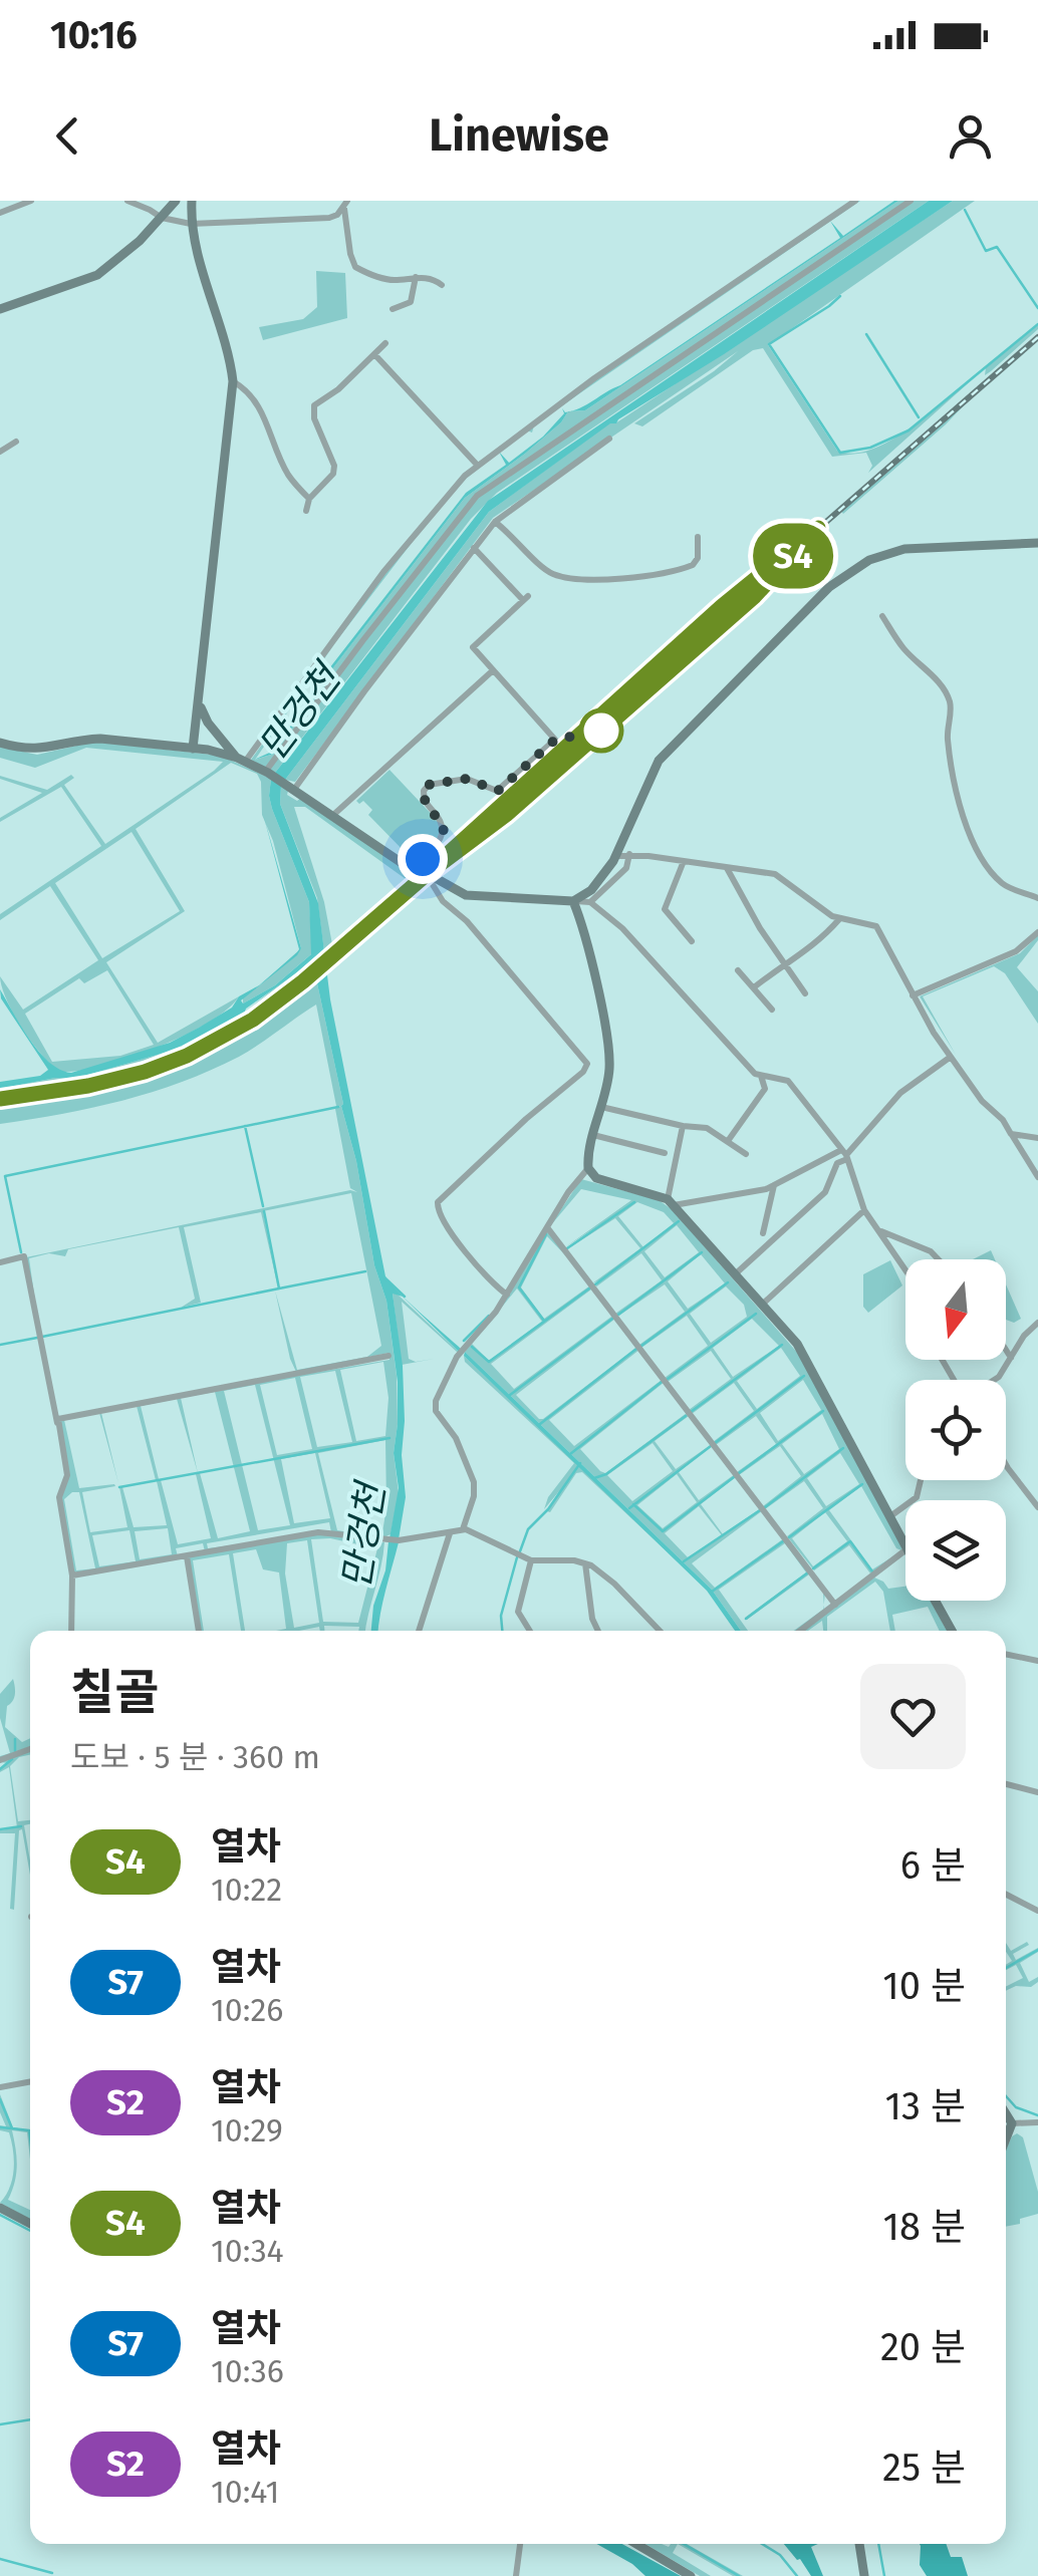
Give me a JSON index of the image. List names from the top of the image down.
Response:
{
  "water": ["만겅천"],
  "north": "bottom",
  "page": {
    "status": "10:16",
    "header": "Linewise",
    "on_map": "S4",
    "heading": ["칠골", "도보 · 5 분 · 360 m"],
    "list": [
      {
        "mark": "S4",
        "name": "열차",
        "note": "10:22",
        "value": "6 분"
      },
      {
        "mark": "S7",
        "name": "열차",
        "note": "10:26",
        "value": "10 분"
      },
      {
        "mark": "S2",
        "name": "열차",
        "note": "10:29",
        "value": "13 분"
      },
      {
        "mark": "S4",
        "name": "열차",
        "note": "10:34",
        "value": "18 분"
      },
      {
        "mark": "S7",
        "name": "열차",
        "note": "10:36",
        "value": "20 분"
      },
      {
        "mark": "S2",
        "name": "열차",
        "note": "10:41",
        "value": "25 분"
      }
    ]
  }
}
